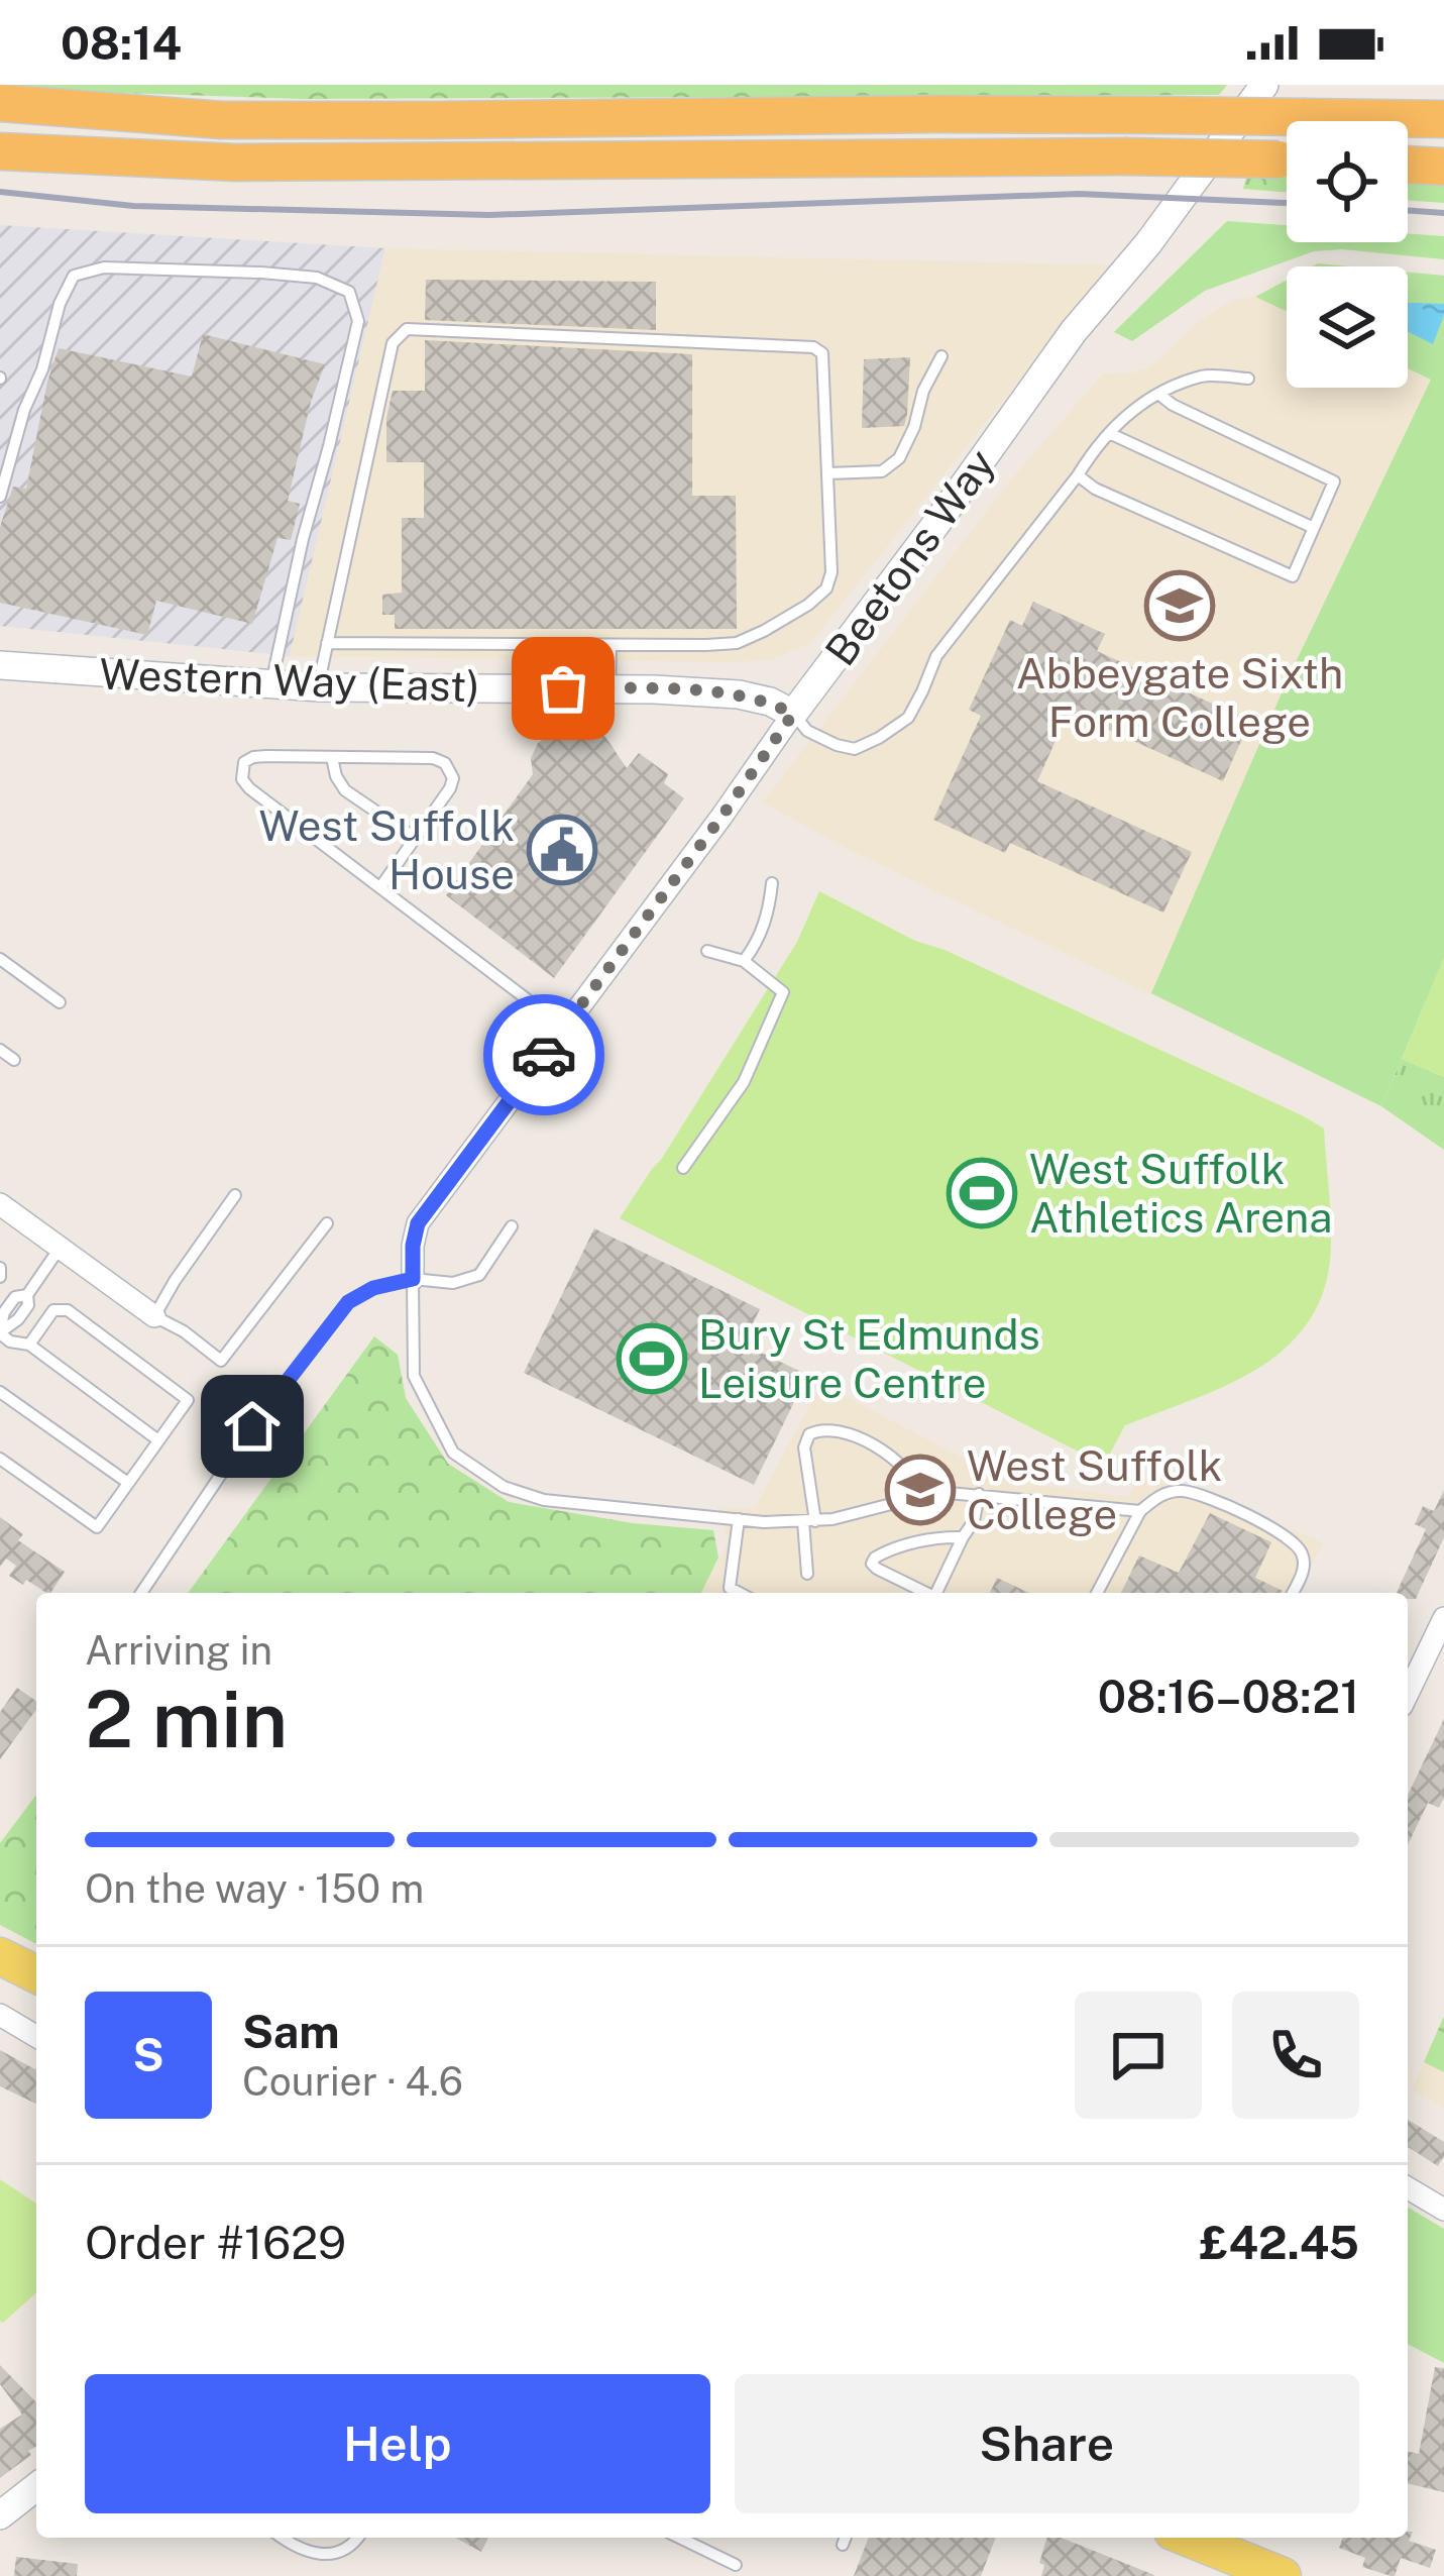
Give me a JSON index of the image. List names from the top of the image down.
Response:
{
  "streets": {
    "street": ["Beetons Way", "Western Way (East)"]
  },
  "crossings": [
    ["Beetons Way", "Western Way (East)"]
  ],
  "places": {
    "school or university": ["Abbeygate Sixth Form College", "West Suffolk College"],
    "public building": ["West Suffolk House"],
    "sports": ["West Suffolk Athletics Arena", "Bury St Edmunds Leisure Centre"]
  },
  "page": {
    "status": "08:14",
    "heading": ["2 min", "Arriving in", "08:16–08:21"],
    "panel": [
      "Sam",
      "Courier · 4.6",
      "Order #1629",
      "£42.45"
    ],
    "bar": "On the way · 150 m",
    "round": "S",
    "buttons": ["Help", "Share"]
  }
}
